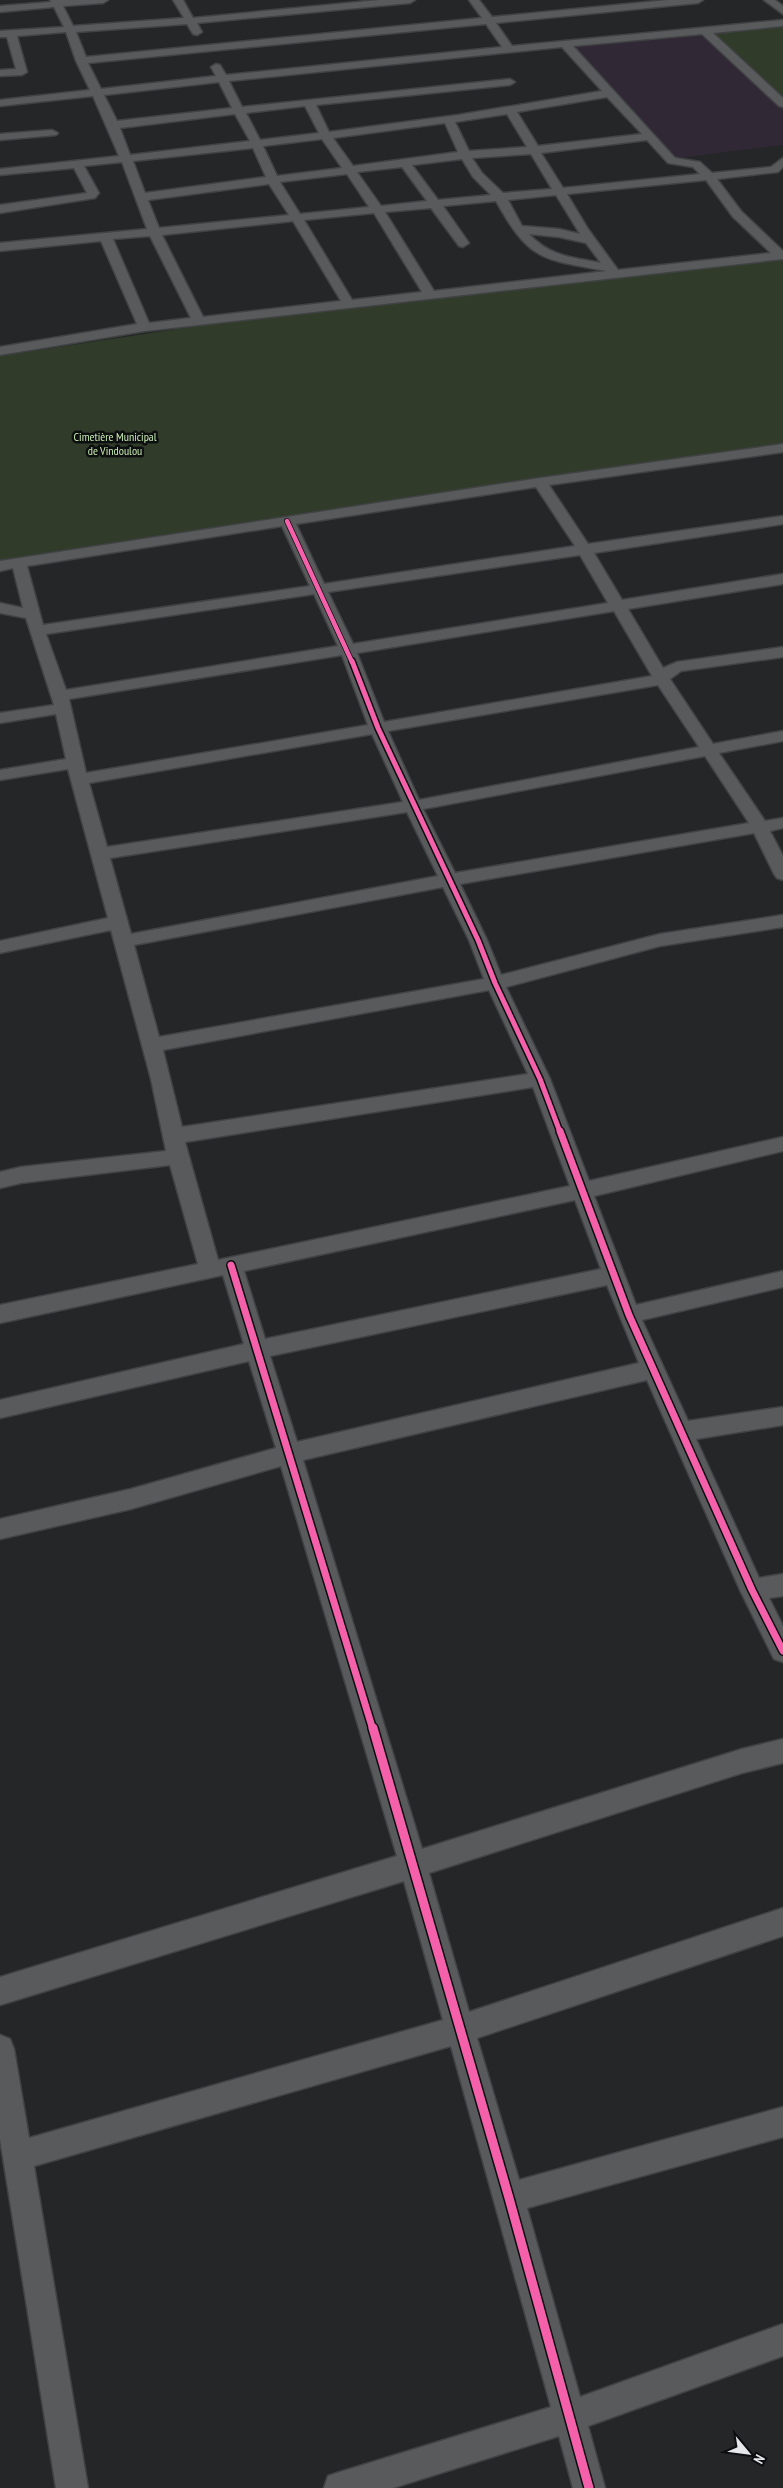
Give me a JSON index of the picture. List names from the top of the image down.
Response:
{
  "parks": ["Cimetière Municipal de Vindoulou"],
  "north": "bottom right"
}
